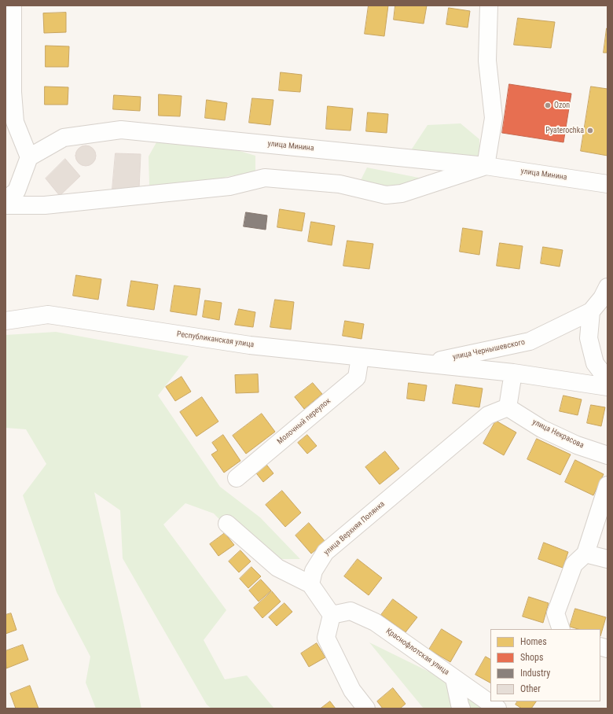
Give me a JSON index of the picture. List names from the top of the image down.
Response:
{
  "streets": {
    "street": [
      "улица Минина",
      "Республиканская улица",
      "улица Чернышевского",
      "Молочный переулок",
      "улица Некрасова",
      "улица Верхняя Полянка",
      "Краснофлотская улица"
    ]
  },
  "crossings": [
    ["Республиканская улица", "улица Чернышевского"],
    ["Республиканская улица", "Молочный переулок"],
    ["улица Некрасова", "улица Верхняя Полянка"]
  ],
  "places": ["Ozon", "Pyaterochka"],
  "legend": [
    "Homes",
    "Shops",
    "Industry",
    "Other"
  ]
}
